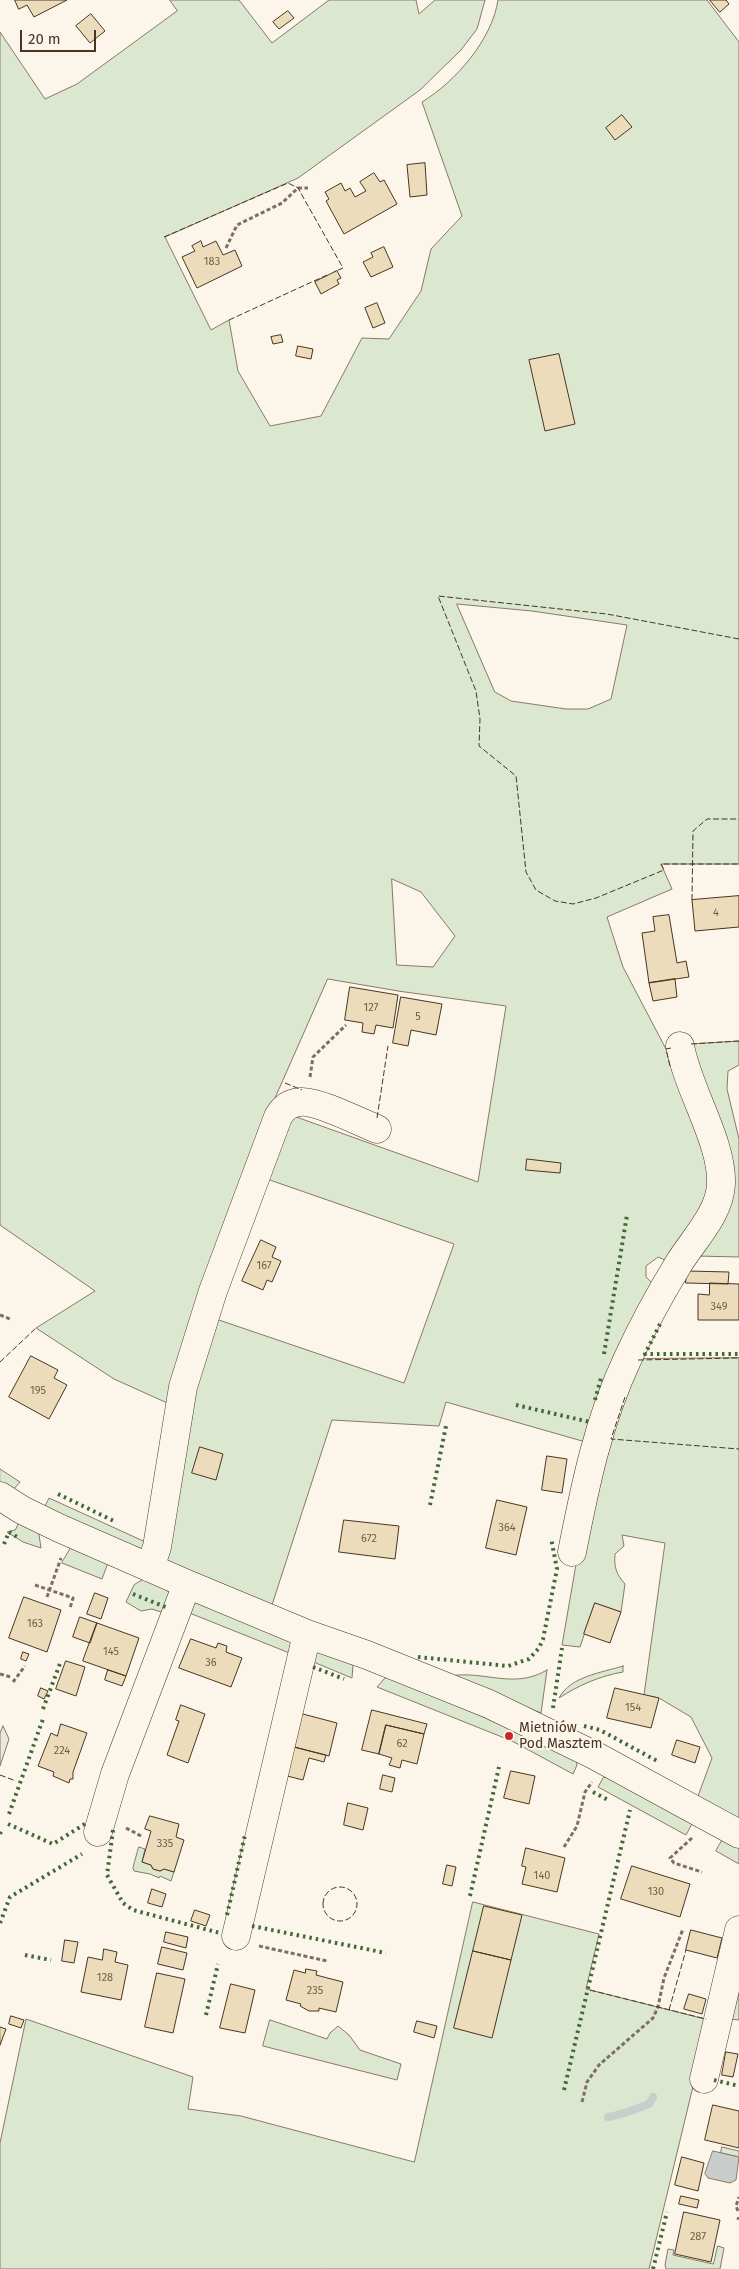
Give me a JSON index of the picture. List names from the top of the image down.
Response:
{
  "places": ["Mietniów Pod Masztem"],
  "house_numbers": [
    "183",
    "4",
    "127",
    "5",
    "167",
    "349",
    "195",
    "364",
    "672",
    "163",
    "145",
    "36",
    "154",
    "62",
    "224",
    "335",
    "140",
    "130",
    "128",
    "235",
    "287"
  ],
  "scale_bar": "20 m"
}
